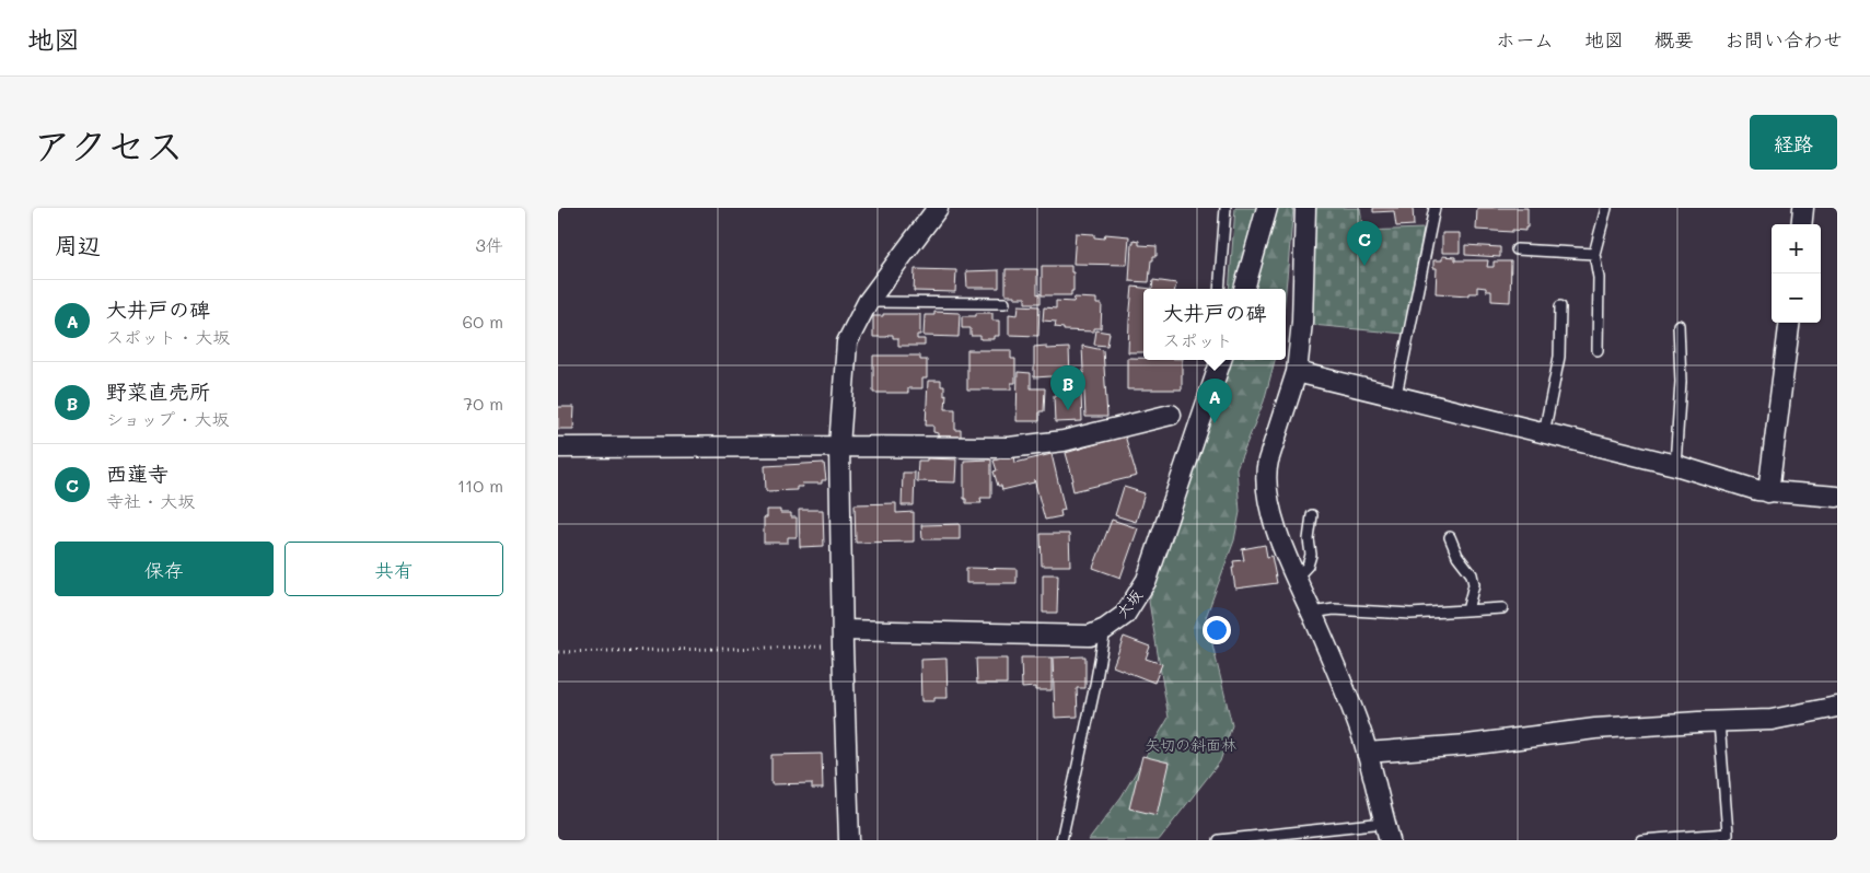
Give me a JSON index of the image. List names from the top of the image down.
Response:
{
  "streets": {
    "street": ["大坂"]
  },
  "parks": ["矢切の斜面林"],
  "page": {
    "header": "地図",
    "nav": [
      "ホーム",
      "地図",
      "概要",
      "お問い合わせ"
    ],
    "title": "アクセス",
    "buttons": [
      "経路",
      ["保存", "共有"]
    ],
    "heading": ["周辺", "3件"],
    "pins": ["C", "B", "A"],
    "map_buttons": ["+", "−"],
    "list": [
      {
        "mark": "A",
        "name": "大井戸の碑",
        "note": "スポット · 大坂",
        "value": "60 m"
      },
      {
        "mark": "B",
        "name": "野菜直売所",
        "note": "ショップ · 大坂",
        "value": "70 m"
      },
      {
        "mark": "C",
        "name": "西蓮寺",
        "note": "寺社 · 大坂",
        "value": "110 m"
      }
    ],
    "popup": ["大井戸の碑", "スポット"]
  }
}
